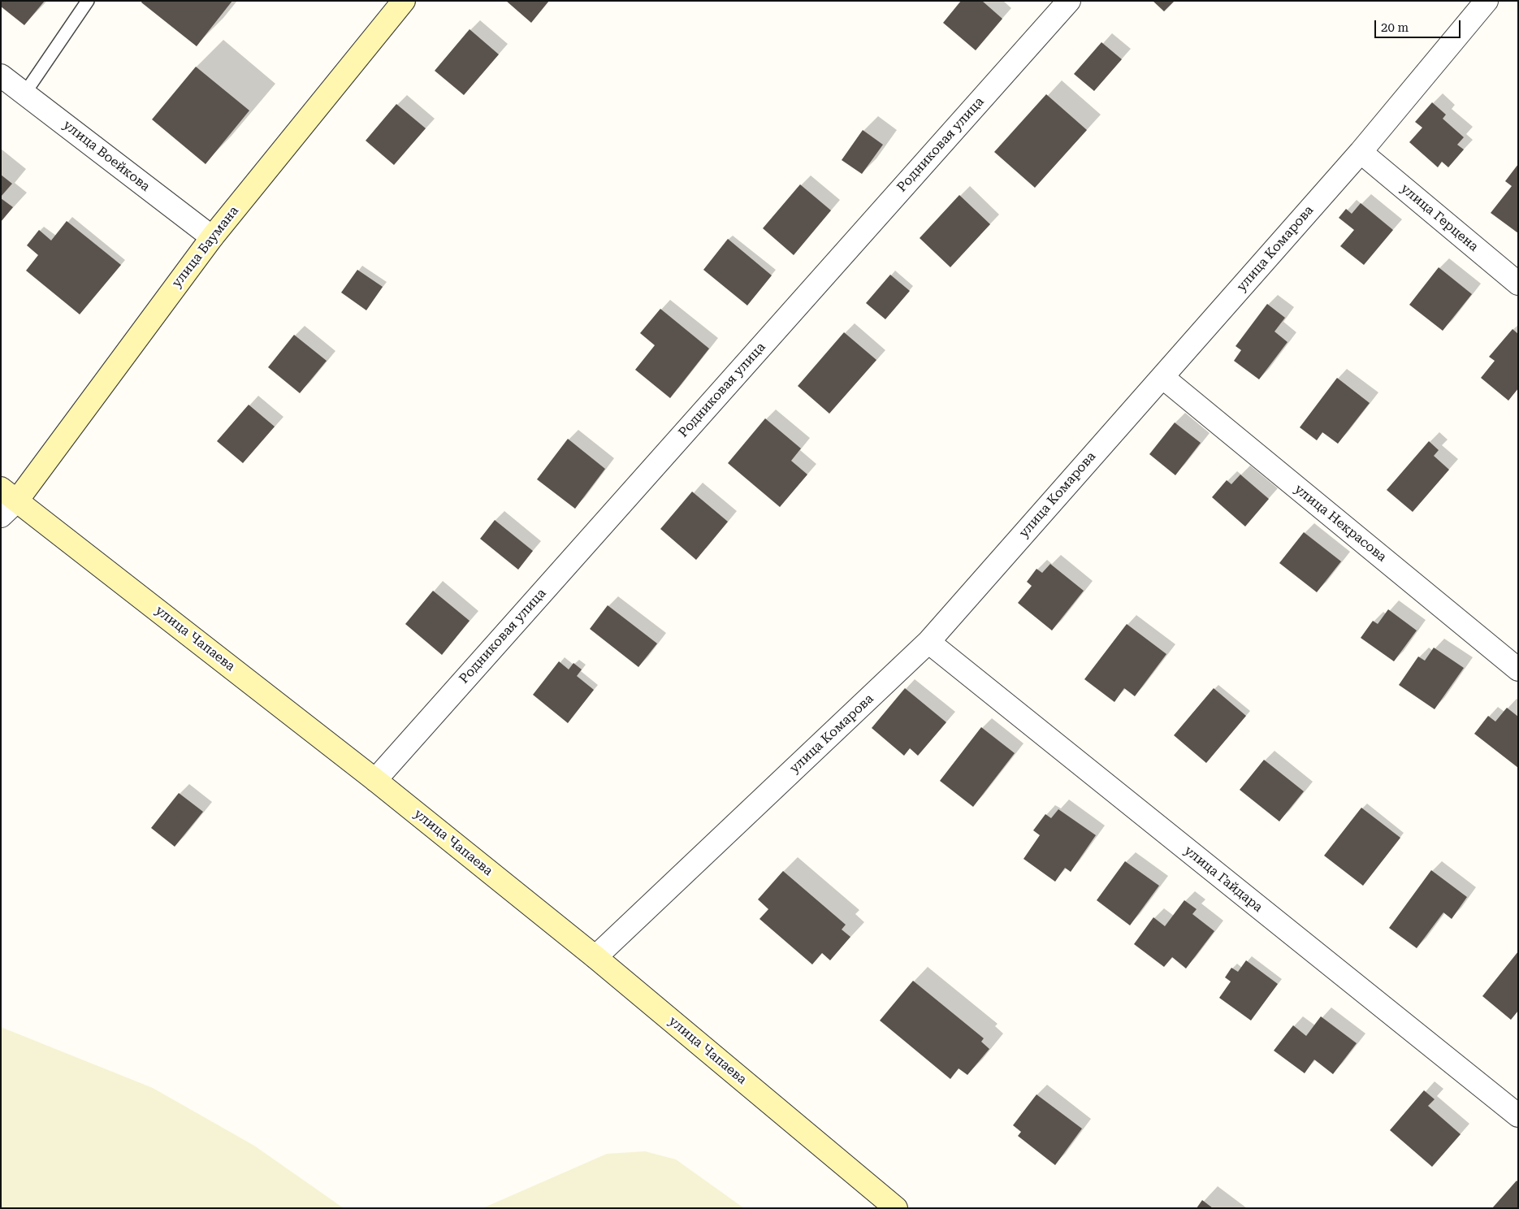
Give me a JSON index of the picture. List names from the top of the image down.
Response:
{
  "streets": {
    "street": [
      "Родниковая улица",
      "улица Воейкова",
      "улица Герцена",
      "улица Баумана",
      "улица Комарова",
      "улица Некрасова",
      "улица Чапаева",
      "улица Гайдара"
    ]
  },
  "crossings": [
    ["Родниковая улица", "улица Чапаева"],
    ["улица Воейкова", "улица Баумана"],
    ["улица Герцена", "улица Комарова"],
    ["улица Баумана", "улица Чапаева"],
    ["улица Комарова", "улица Некрасова"],
    ["улица Комарова", "улица Чапаева"],
    ["улица Комарова", "улица Гайдара"]
  ],
  "scale_bar": "20 m"
}
